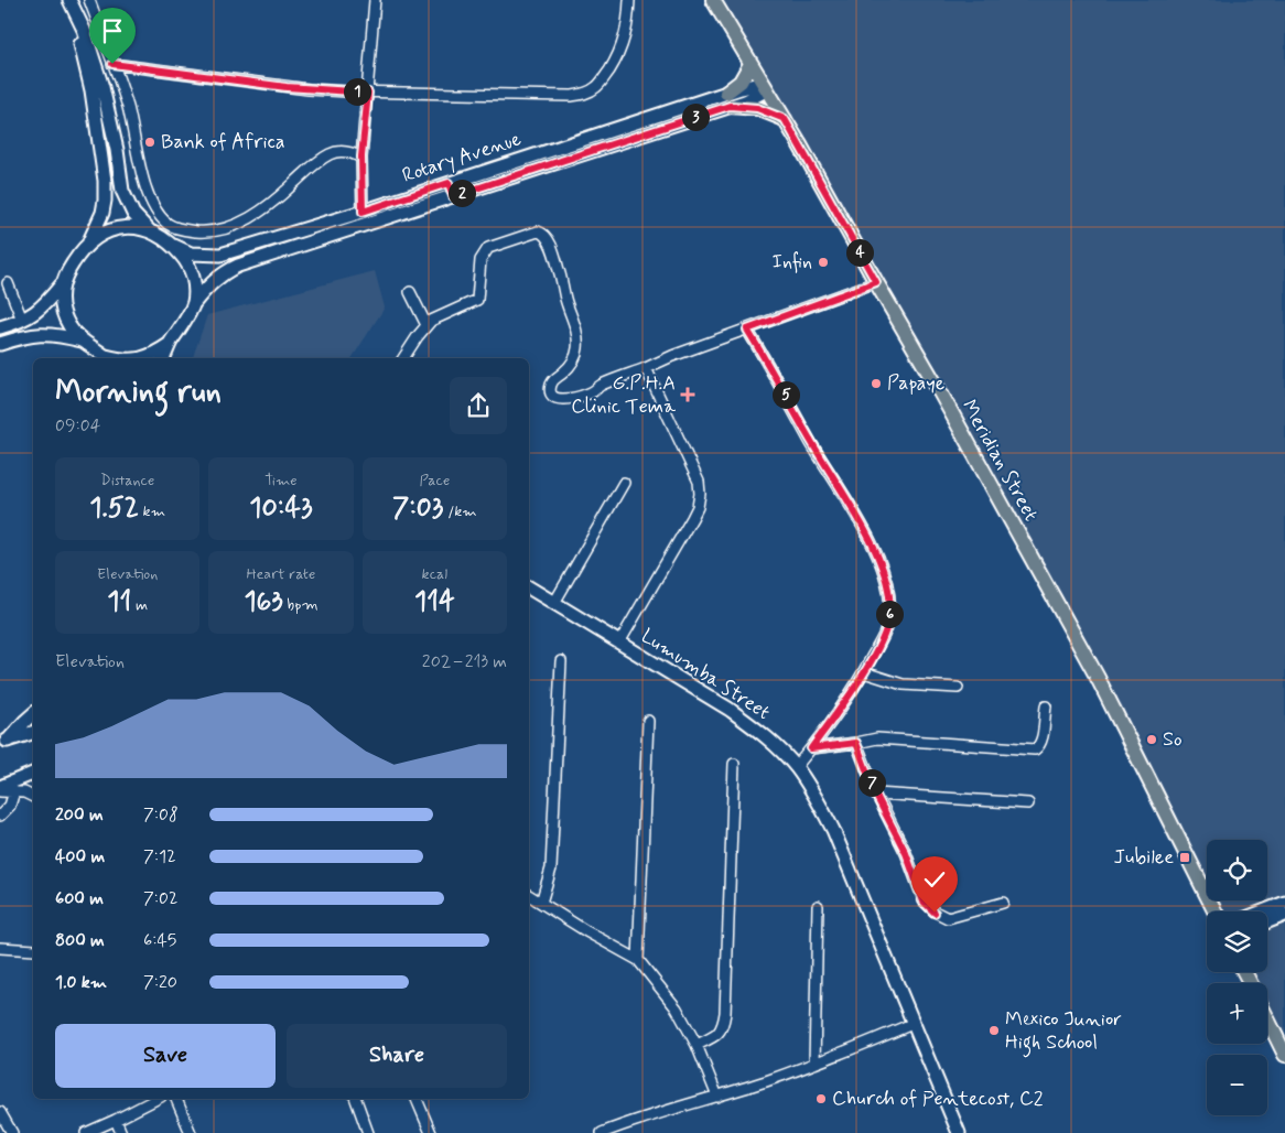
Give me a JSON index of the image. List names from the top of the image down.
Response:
{
  "streets": {
    "main road": ["Rotary Avenue", "Meridian Street", "Lumumba Street"]
  },
  "crossings": [
    ["Rotary Avenue", "Meridian Street"]
  ],
  "places": {
    "other": [
      "Bank of Africa",
      "Infin",
      "Papaye",
      "So",
      "Mexico Junior High School",
      "Church of Pentecost, C2"
    ],
    "health": ["G.P.H.A Clinic Tema"],
    "transit": ["Jubilee"]
  },
  "page": {
    "pins": [
      "1",
      "3",
      "2",
      "4",
      "5",
      "6",
      "7"
    ],
    "heading": ["Morning run", "09:04"],
    "stats": [
      ["Distance", "1.52 km"],
      ["Time", "10:43"],
      ["Pace", "7:03 /km"],
      ["Elevation", "11 m"],
      ["Heart rate", "163 bpm"],
      ["kcal", "114"]
    ],
    "chart": ["Elevation", "202–213 m"],
    "list": [
      {
        "name": "200 m",
        "note": "7:08"
      },
      {
        "name": "400 m",
        "note": "7:12"
      },
      {
        "name": "600 m",
        "note": "7:02"
      },
      {
        "name": "800 m",
        "note": "6:45"
      },
      {
        "name": "1.0 km",
        "note": "7:20"
      }
    ],
    "map_buttons": ["+", "−"],
    "buttons": ["Save", "Share"]
  }
}
